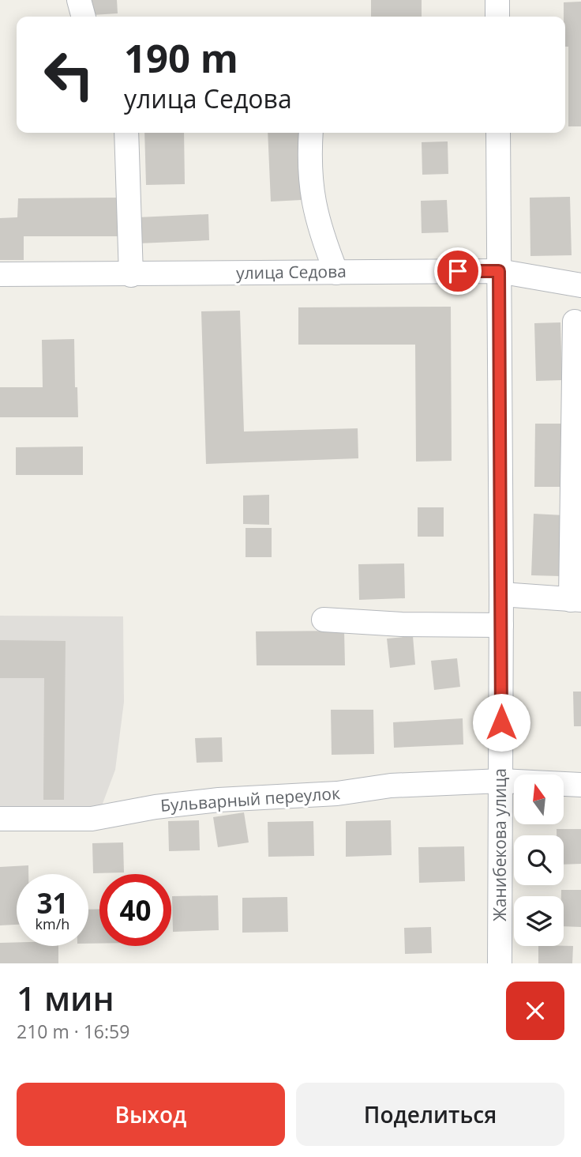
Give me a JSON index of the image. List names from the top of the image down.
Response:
{
  "streets": {
    "street": ["улица Седова", "Бульварный переулок", "Жанибекова улица"]
  },
  "crossings": [
    ["улица Седова", "Жанибекова улица"],
    ["Бульварный переулок", "Жанибекова улица"]
  ],
  "north": "top",
  "page": {
    "turn": ["190 m", "улица Седова"],
    "speed": "31 km/h",
    "limit": "40",
    "heading": ["1 мин", "210 m · 16:59"],
    "buttons": ["Выход", "Поделиться"]
  }
}
